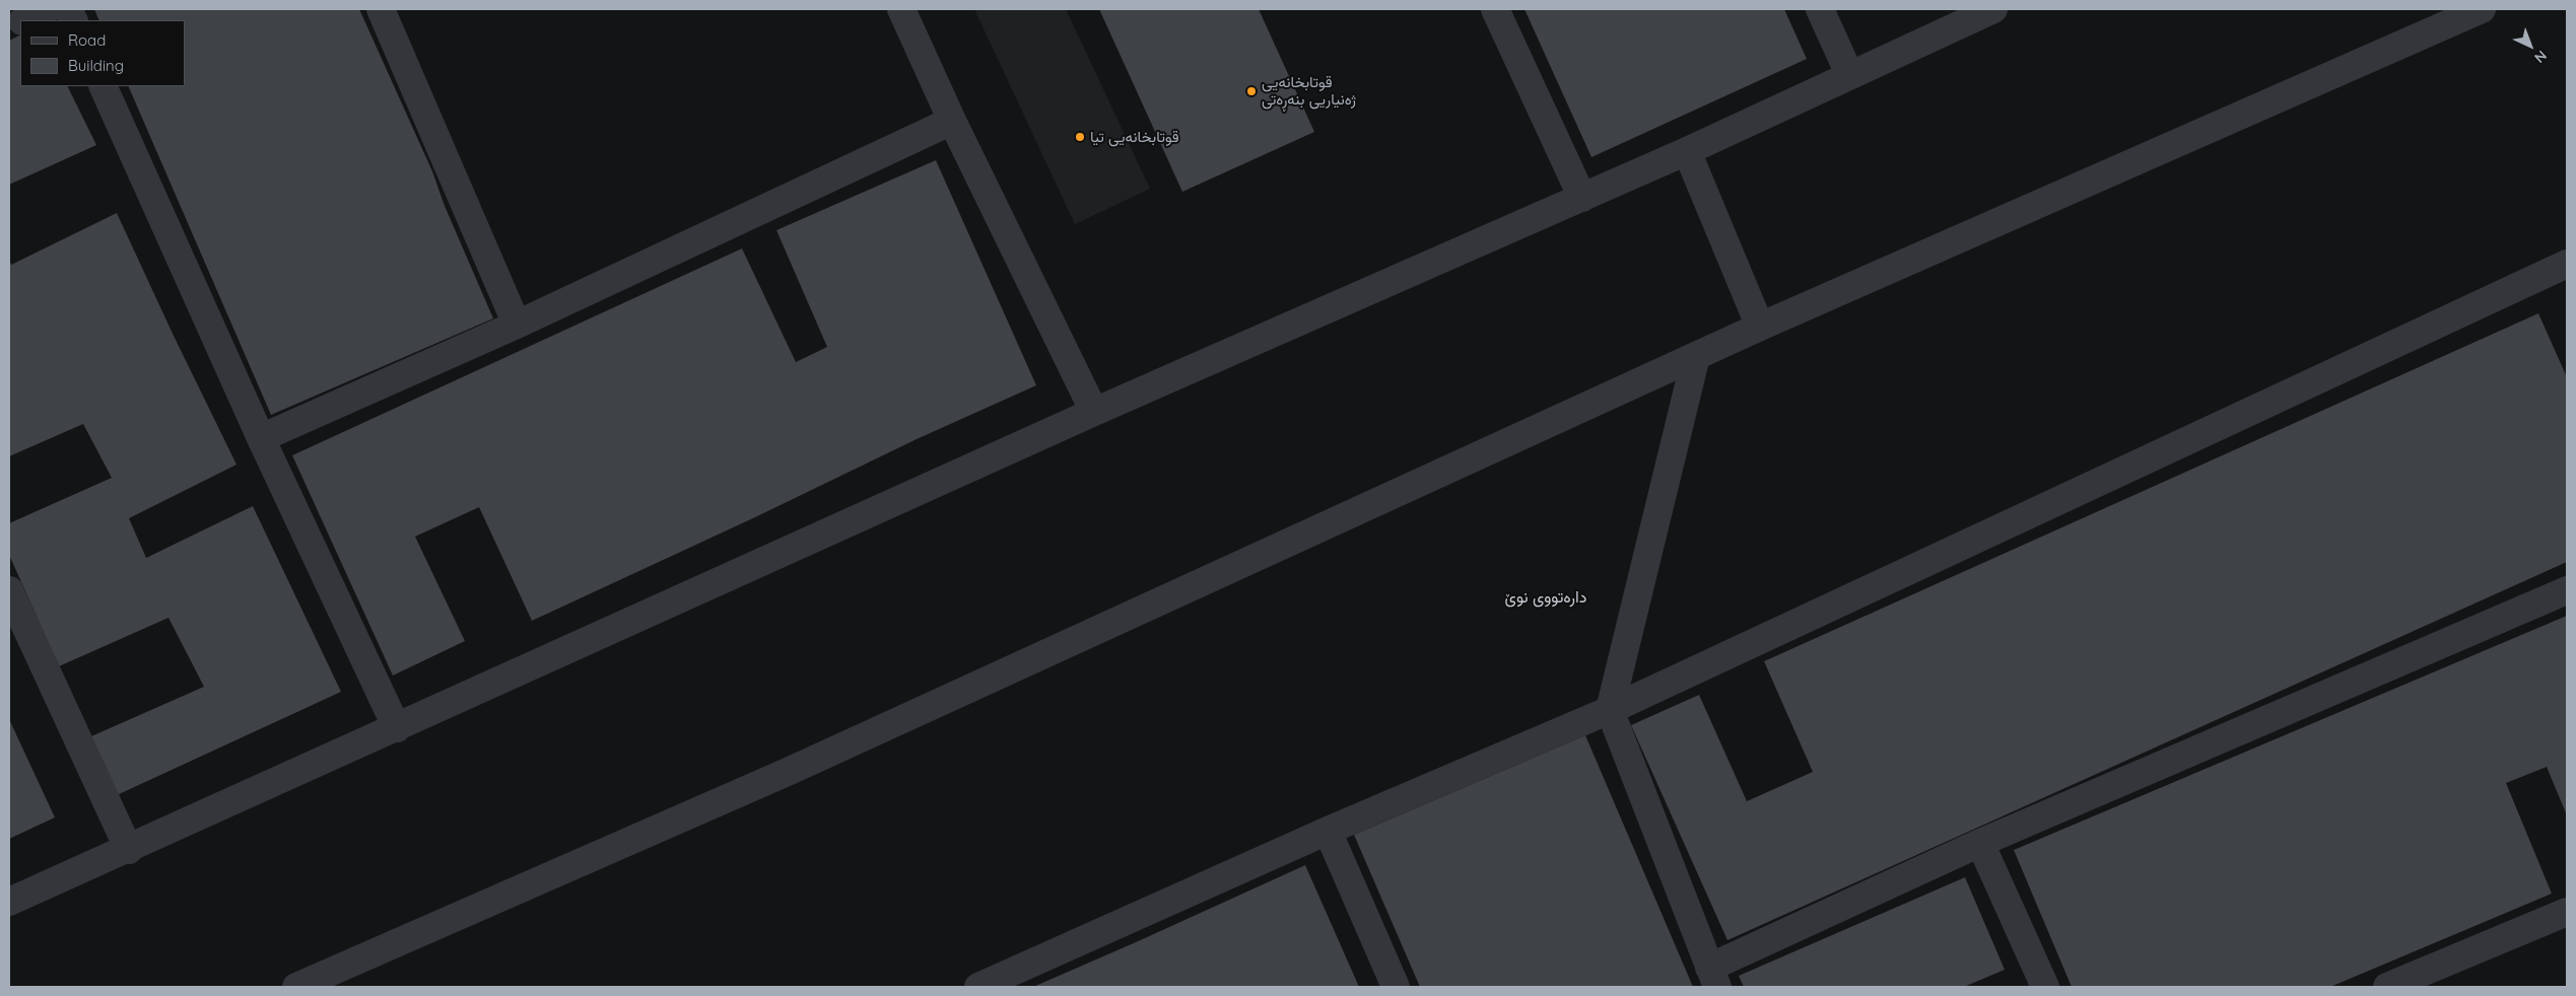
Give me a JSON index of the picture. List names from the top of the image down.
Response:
{
  "districts": ["دارەتووی نوێ"],
  "places": ["قوتابخانەیی ژەنیاریی بنەڕەتی", "قوتابخانەیی تیا"],
  "legend": ["Road", "Building"],
  "north": "bottom right"
}
